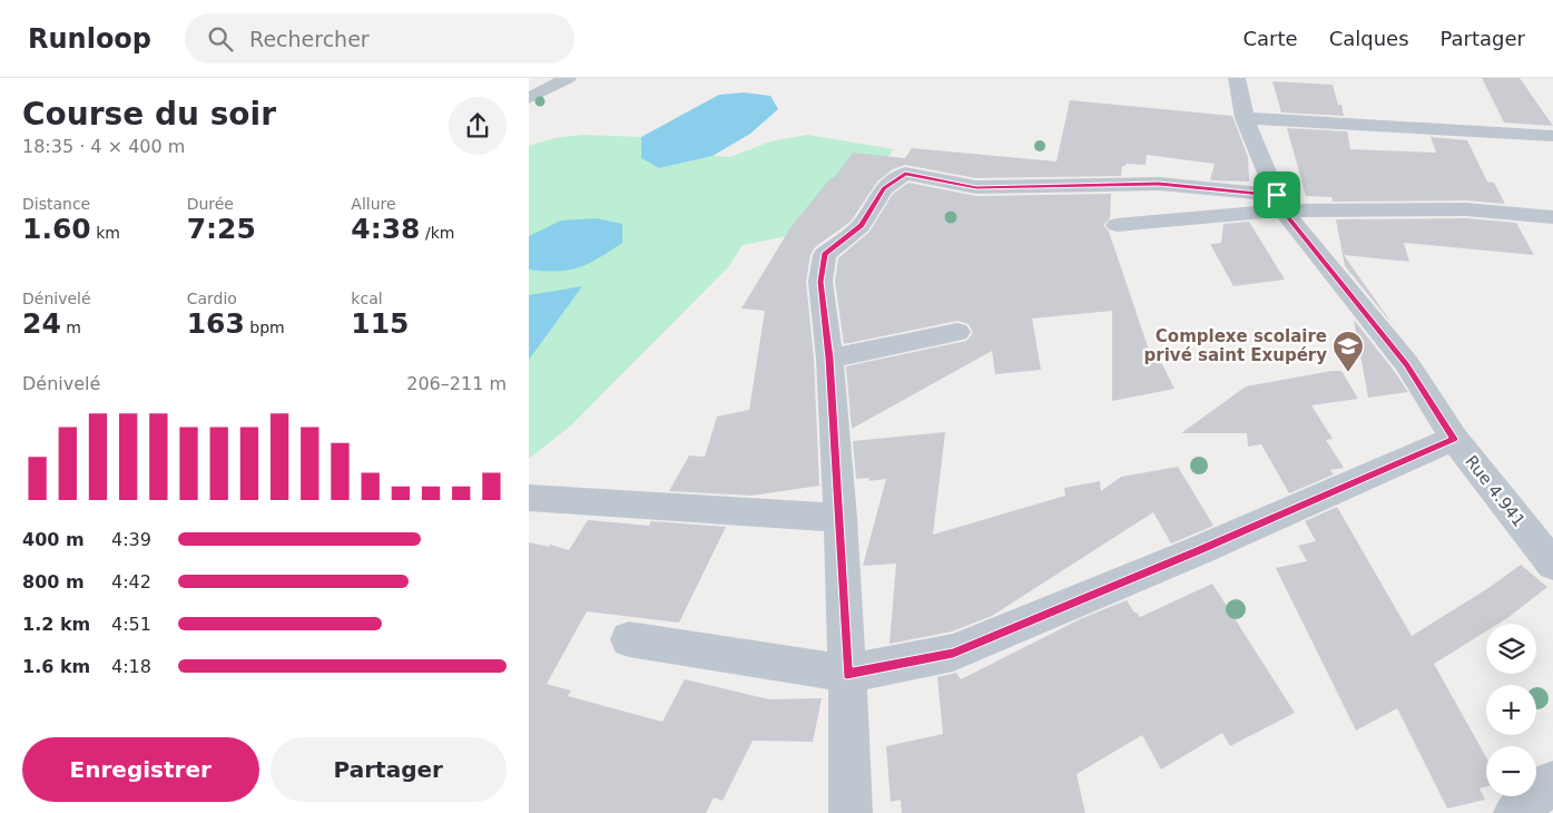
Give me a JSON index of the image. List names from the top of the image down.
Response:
{
  "streets": {
    "street": ["Rue 4.941"]
  },
  "places": {
    "school or university": ["Complexe scolaire privé saint Exupéry"]
  },
  "page": {
    "header": "Runloop",
    "search": "Rechercher",
    "nav": ["Carte", "Calques", "Partager"],
    "heading": ["Course du soir", "18:35 · 4 × 400 m"],
    "stats": [
      ["Distance", "1.60 km"],
      ["Durée", "7:25"],
      ["Allure", "4:38 /km"],
      ["Dénivelé", "24 m"],
      ["Cardio", "163 bpm"],
      ["kcal", "115"]
    ],
    "chart": ["Dénivelé", "206–211 m"],
    "list": [
      {
        "name": "400 m",
        "note": "4:39"
      },
      {
        "name": "800 m",
        "note": "4:42"
      },
      {
        "name": "1.2 km",
        "note": "4:51"
      },
      {
        "name": "1.6 km",
        "note": "4:18"
      }
    ],
    "map_buttons": ["+", "−"],
    "buttons": ["Enregistrer", "Partager"]
  }
}
